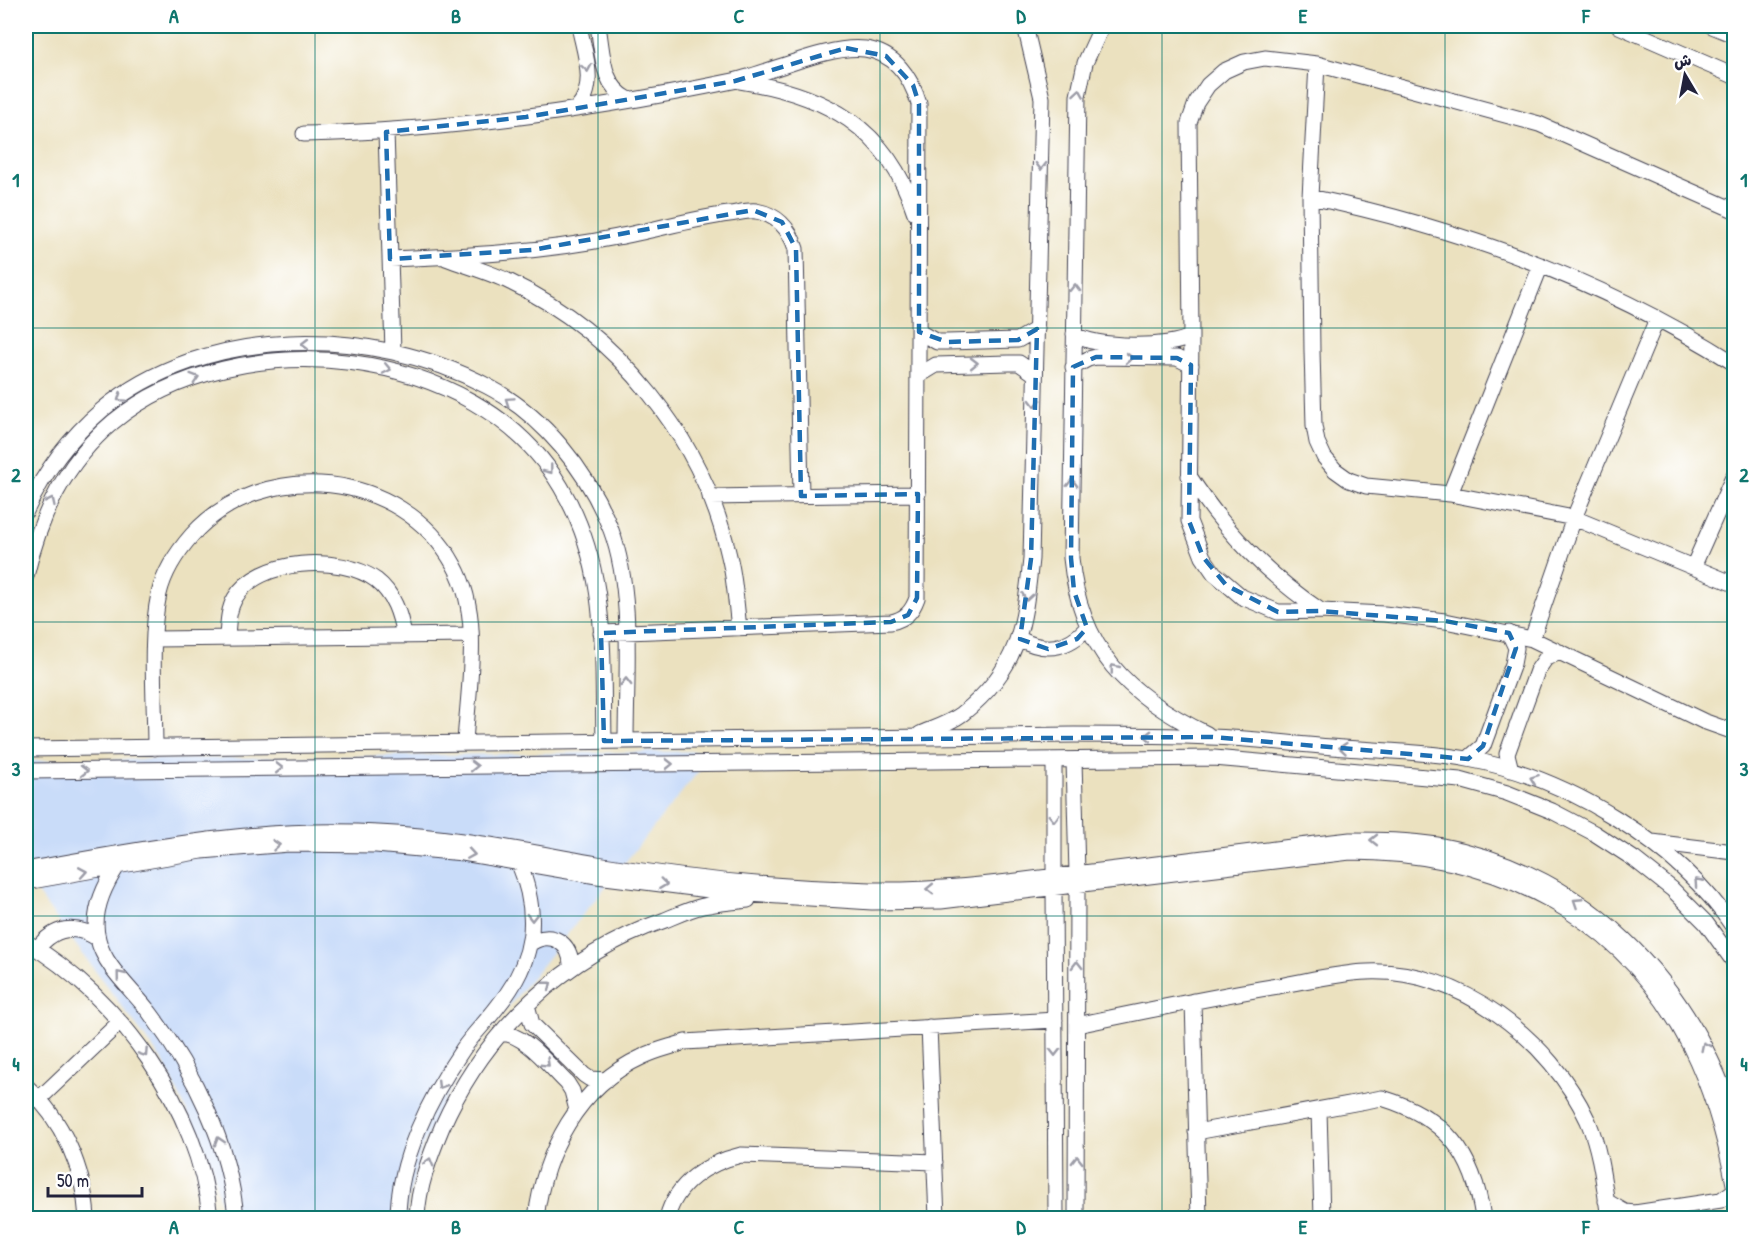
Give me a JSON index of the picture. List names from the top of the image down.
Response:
{
  "scale_bar": "50 m",
  "north": "top",
  "grid": {
    "columns": [
      "A",
      "B",
      "C",
      "D",
      "E",
      "F"
    ],
    "rows": [
      "1",
      "2",
      "3",
      "4"
    ]
  }
}
